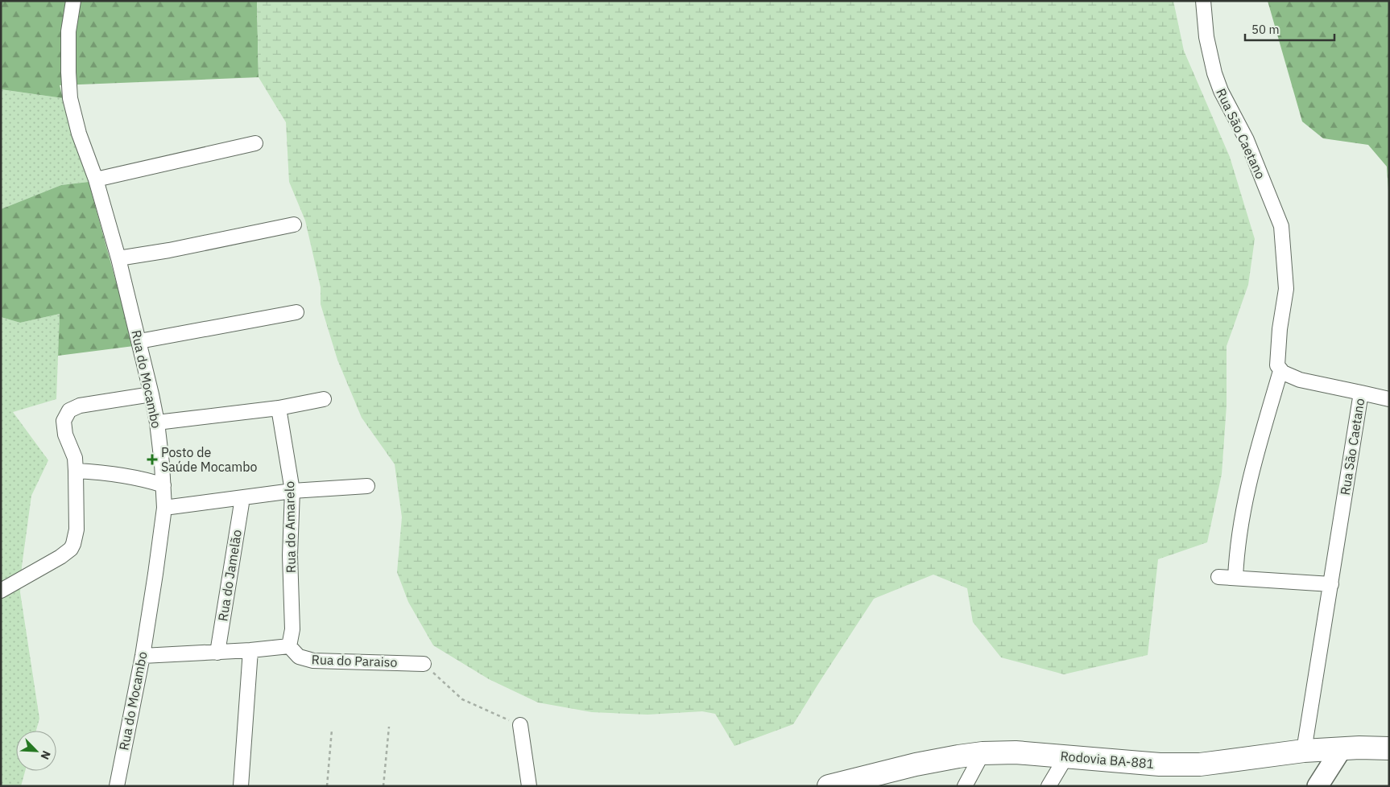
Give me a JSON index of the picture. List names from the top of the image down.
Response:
{
  "streets": {
    "main road": ["Rodovia BA-881"],
    "street": [
      "Rua São Caetano",
      "Rua do Mocambo",
      "Rua do Amarelo",
      "Rua do Jamelão",
      "Rua do Paraiso"
    ]
  },
  "crossings": [
    ["Rua São Caetano", "Rodovia BA-881"],
    ["Rua do Amarelo", "Rua do Paraiso"]
  ],
  "places": {
    "health": ["Posto de Saúde Mocambo"]
  },
  "scale_bar": "50 m",
  "north": "bottom right"
}
